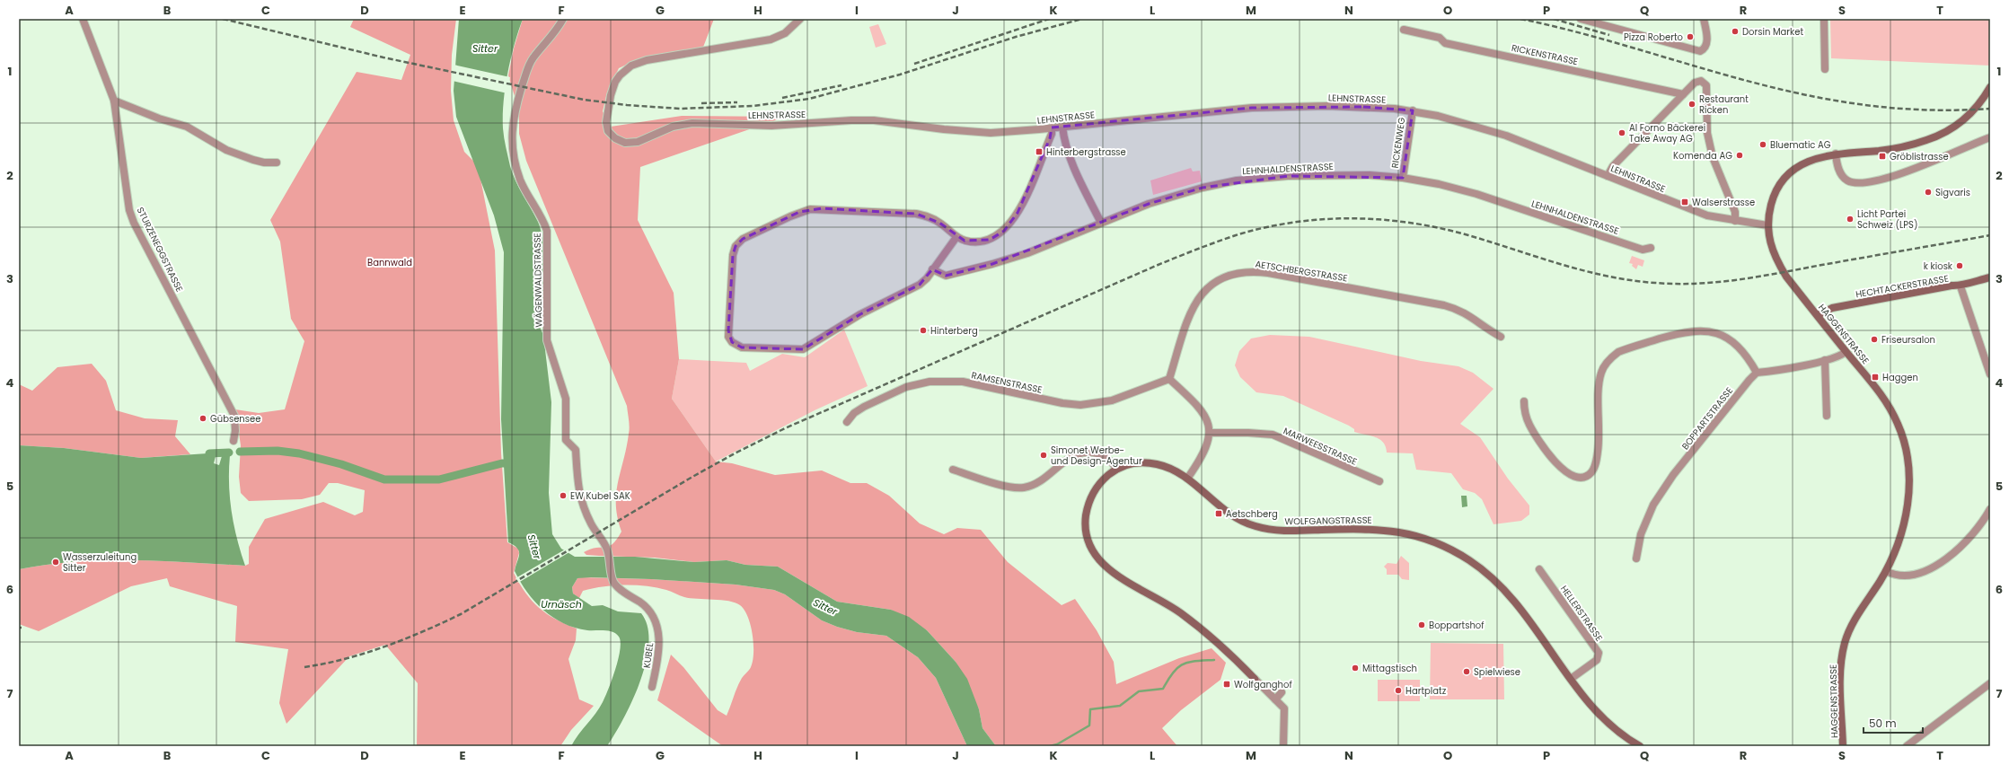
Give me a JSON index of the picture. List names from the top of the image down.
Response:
{
  "streets": {
    "street": [
      "RICKENSTRASSE",
      "LEHNSTRASSE",
      "RICKENWEG",
      "LEHNHALDENSTRASSE",
      "STURZENEGGSTRASSE",
      "AETSCHBERGSTRASSE",
      "WÄGENWALDSTRASSE",
      "HECHTACKERSTRASSE",
      "HAGGENSTRASSE",
      "RAMSENSTRASSE",
      "BOPPARTSTRASSE",
      "MARWEESSTRASSE",
      "WOLFGANGSTRASSE",
      "HELLERSTRASSE",
      "KUBEL"
    ]
  },
  "crossings": [
    ["LEHNSTRASSE", "RICKENWEG"],
    ["LEHNSTRASSE", "HAGGENSTRASSE"],
    ["RICKENWEG", "LEHNHALDENSTRASSE"],
    ["AETSCHBERGSTRASSE", "RAMSENSTRASSE"],
    ["WÄGENWALDSTRASSE", "KUBEL"],
    ["HECHTACKERSTRASSE", "HAGGENSTRASSE"],
    ["WOLFGANGSTRASSE", "HELLERSTRASSE"]
  ],
  "water": ["Sitter", "Urnäsch"],
  "parks": ["Bannwald"],
  "places": {
    "other": [
      "Dorsin Market",
      "Pizza Roberto",
      "Restaurant Ricken",
      "Al Forno Bäckerei Take Away AG",
      "Bluematic AG",
      "Komenda AG",
      "Sigvaris",
      "Licht Partei Schweiz (LPS)",
      "k kiosk",
      "Hinterberg",
      "Friseursalon",
      "Gübsensee",
      "Simonet Werbe- und Design-Agentur",
      "EW Kubel SAK",
      "Wasserzuleitung Sitter",
      "Boppartshof",
      "Mittagstisch",
      "Spielwiese",
      "Hartplatz"
    ],
    "transit": [
      "Hinterbergstrasse",
      "Gröblistrasse",
      "Walserstrasse",
      "Haggen",
      "Aetschberg",
      "Wolfganghof"
    ]
  },
  "scale_bar": "50 m",
  "grid": {
    "columns": [
      "A",
      "B",
      "C",
      "D",
      "E",
      "F",
      "G",
      "H",
      "I",
      "J",
      "K",
      "L",
      "M",
      "N",
      "O",
      "P",
      "Q",
      "R",
      "S",
      "T"
    ],
    "rows": [
      "1",
      "2",
      "3",
      "4",
      "5",
      "6",
      "7"
    ]
  }
}
